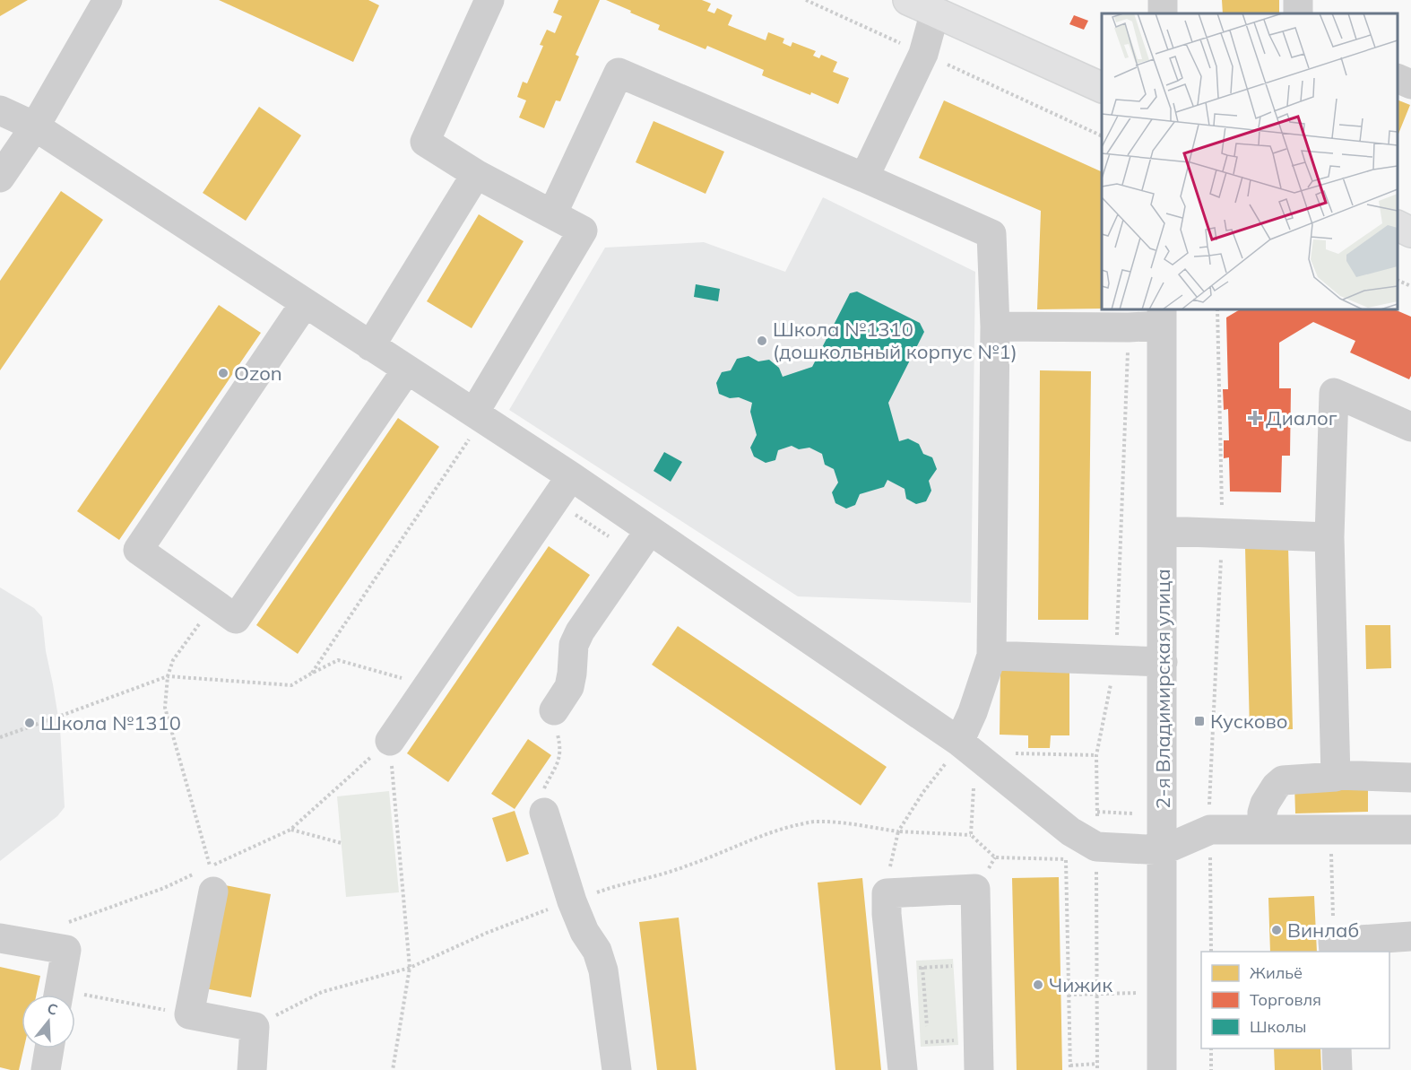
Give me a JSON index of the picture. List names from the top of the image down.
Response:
{
  "streets": {
    "street": ["2-я Владимирская улица"]
  },
  "places": {
    "other": [
      "Школа №1310 (дошкольный корпус №1)",
      "Ozon",
      "Школа №1310",
      "Винлаб",
      "Чижик"
    ],
    "health": ["Диалог"],
    "transit": ["Кусково"]
  },
  "legend": ["Жильё", "Торговля", "Школы"],
  "north": "top"
}
